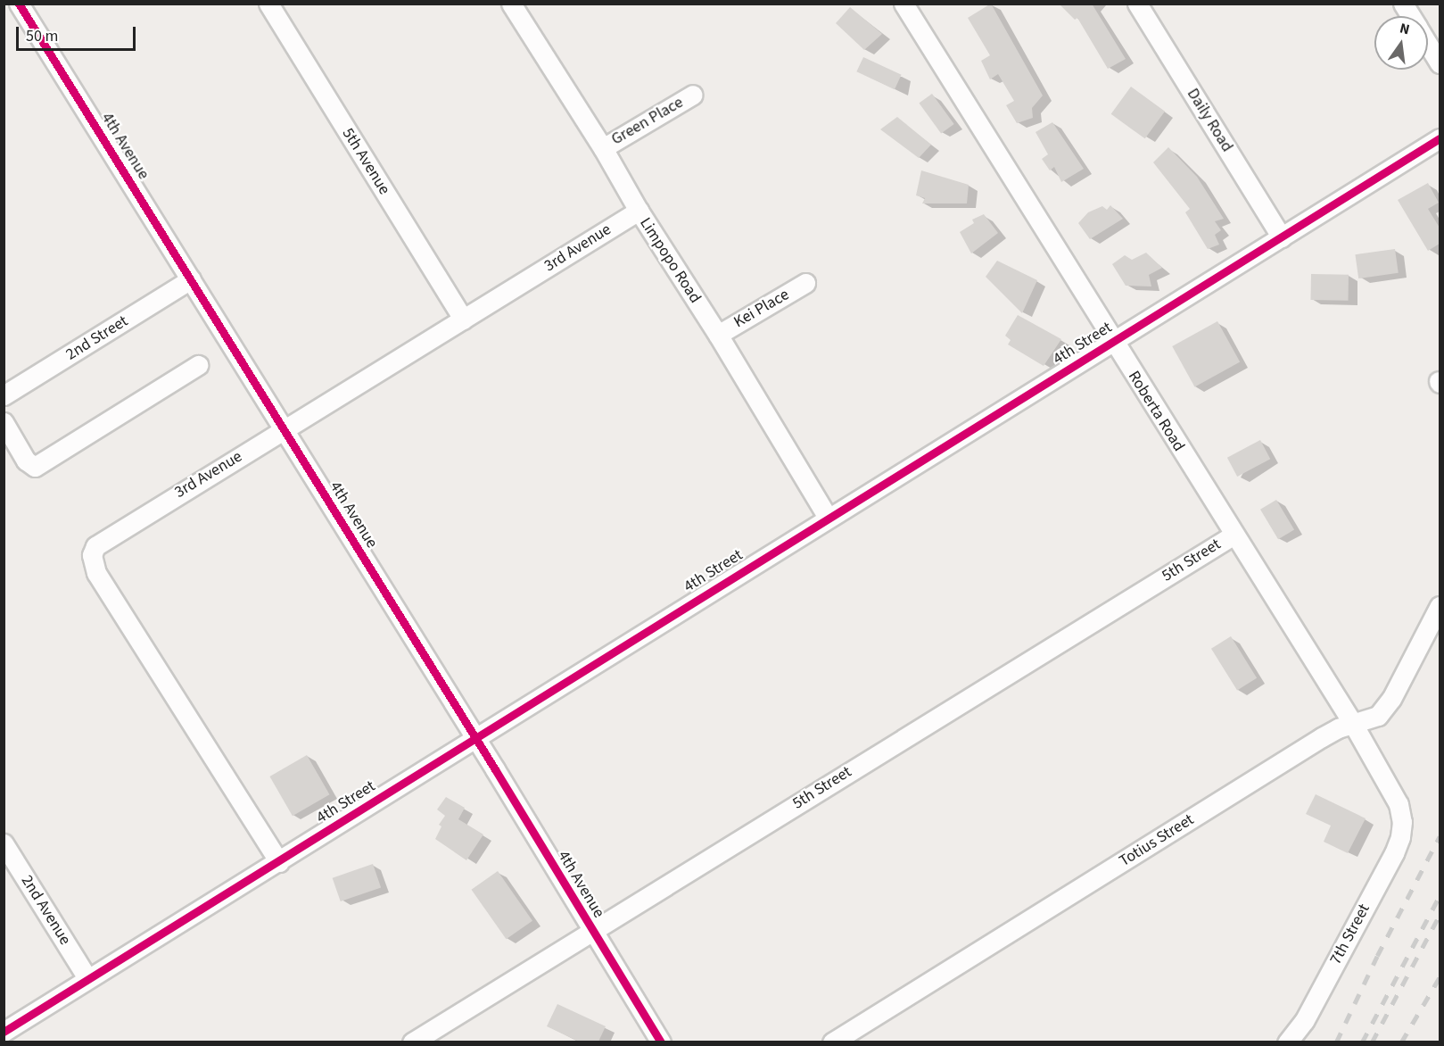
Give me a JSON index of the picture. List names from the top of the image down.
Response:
{
  "streets": {
    "street": [
      "Daily Road",
      "Green Place",
      "4th Avenue",
      "5th Avenue",
      "3rd Avenue",
      "Limpopo Road",
      "Kei Place",
      "2nd Street",
      "4th Street",
      "Roberta Road",
      "5th Street",
      "Totius Street",
      "2nd Avenue",
      "7th Street"
    ]
  },
  "crossings": [
    ["Daily Road", "4th Street"],
    ["Green Place", "Limpopo Road"],
    ["4th Avenue", "3rd Avenue"],
    ["4th Avenue", "2nd Street"],
    ["4th Avenue", "4th Street"],
    ["4th Avenue", "5th Street"],
    ["5th Avenue", "3rd Avenue"],
    ["3rd Avenue", "Limpopo Road"],
    ["3rd Avenue", "4th Street"],
    ["Limpopo Road", "Kei Place"],
    ["Limpopo Road", "4th Street"],
    ["4th Street", "Roberta Road"],
    ["4th Street", "2nd Avenue"],
    ["Roberta Road", "5th Street"],
    ["Roberta Road", "Totius Street"],
    ["Roberta Road", "7th Street"]
  ],
  "scale_bar": "50 m",
  "north": "top"
}
